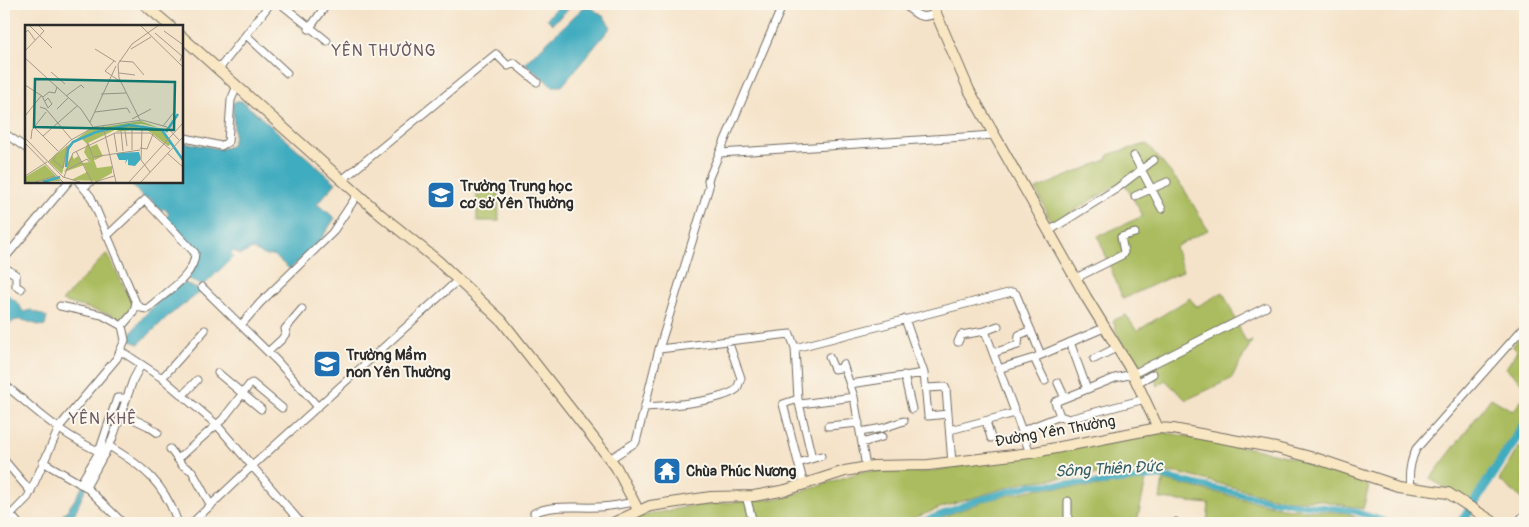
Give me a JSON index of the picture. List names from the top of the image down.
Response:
{
  "streets": {
    "main road": ["Đường Yên Thường"]
  },
  "districts": ["YÊN THƯỜNG", "YÊN KHÊ"],
  "water": ["Sông Thiên Đức"],
  "places": {
    "school or university": ["Trường Trung học cơ sở Yên Thường", "Trường Mầm non Yên Thường"],
    "temple": ["Chùa Phúc Nương"]
  }
}
